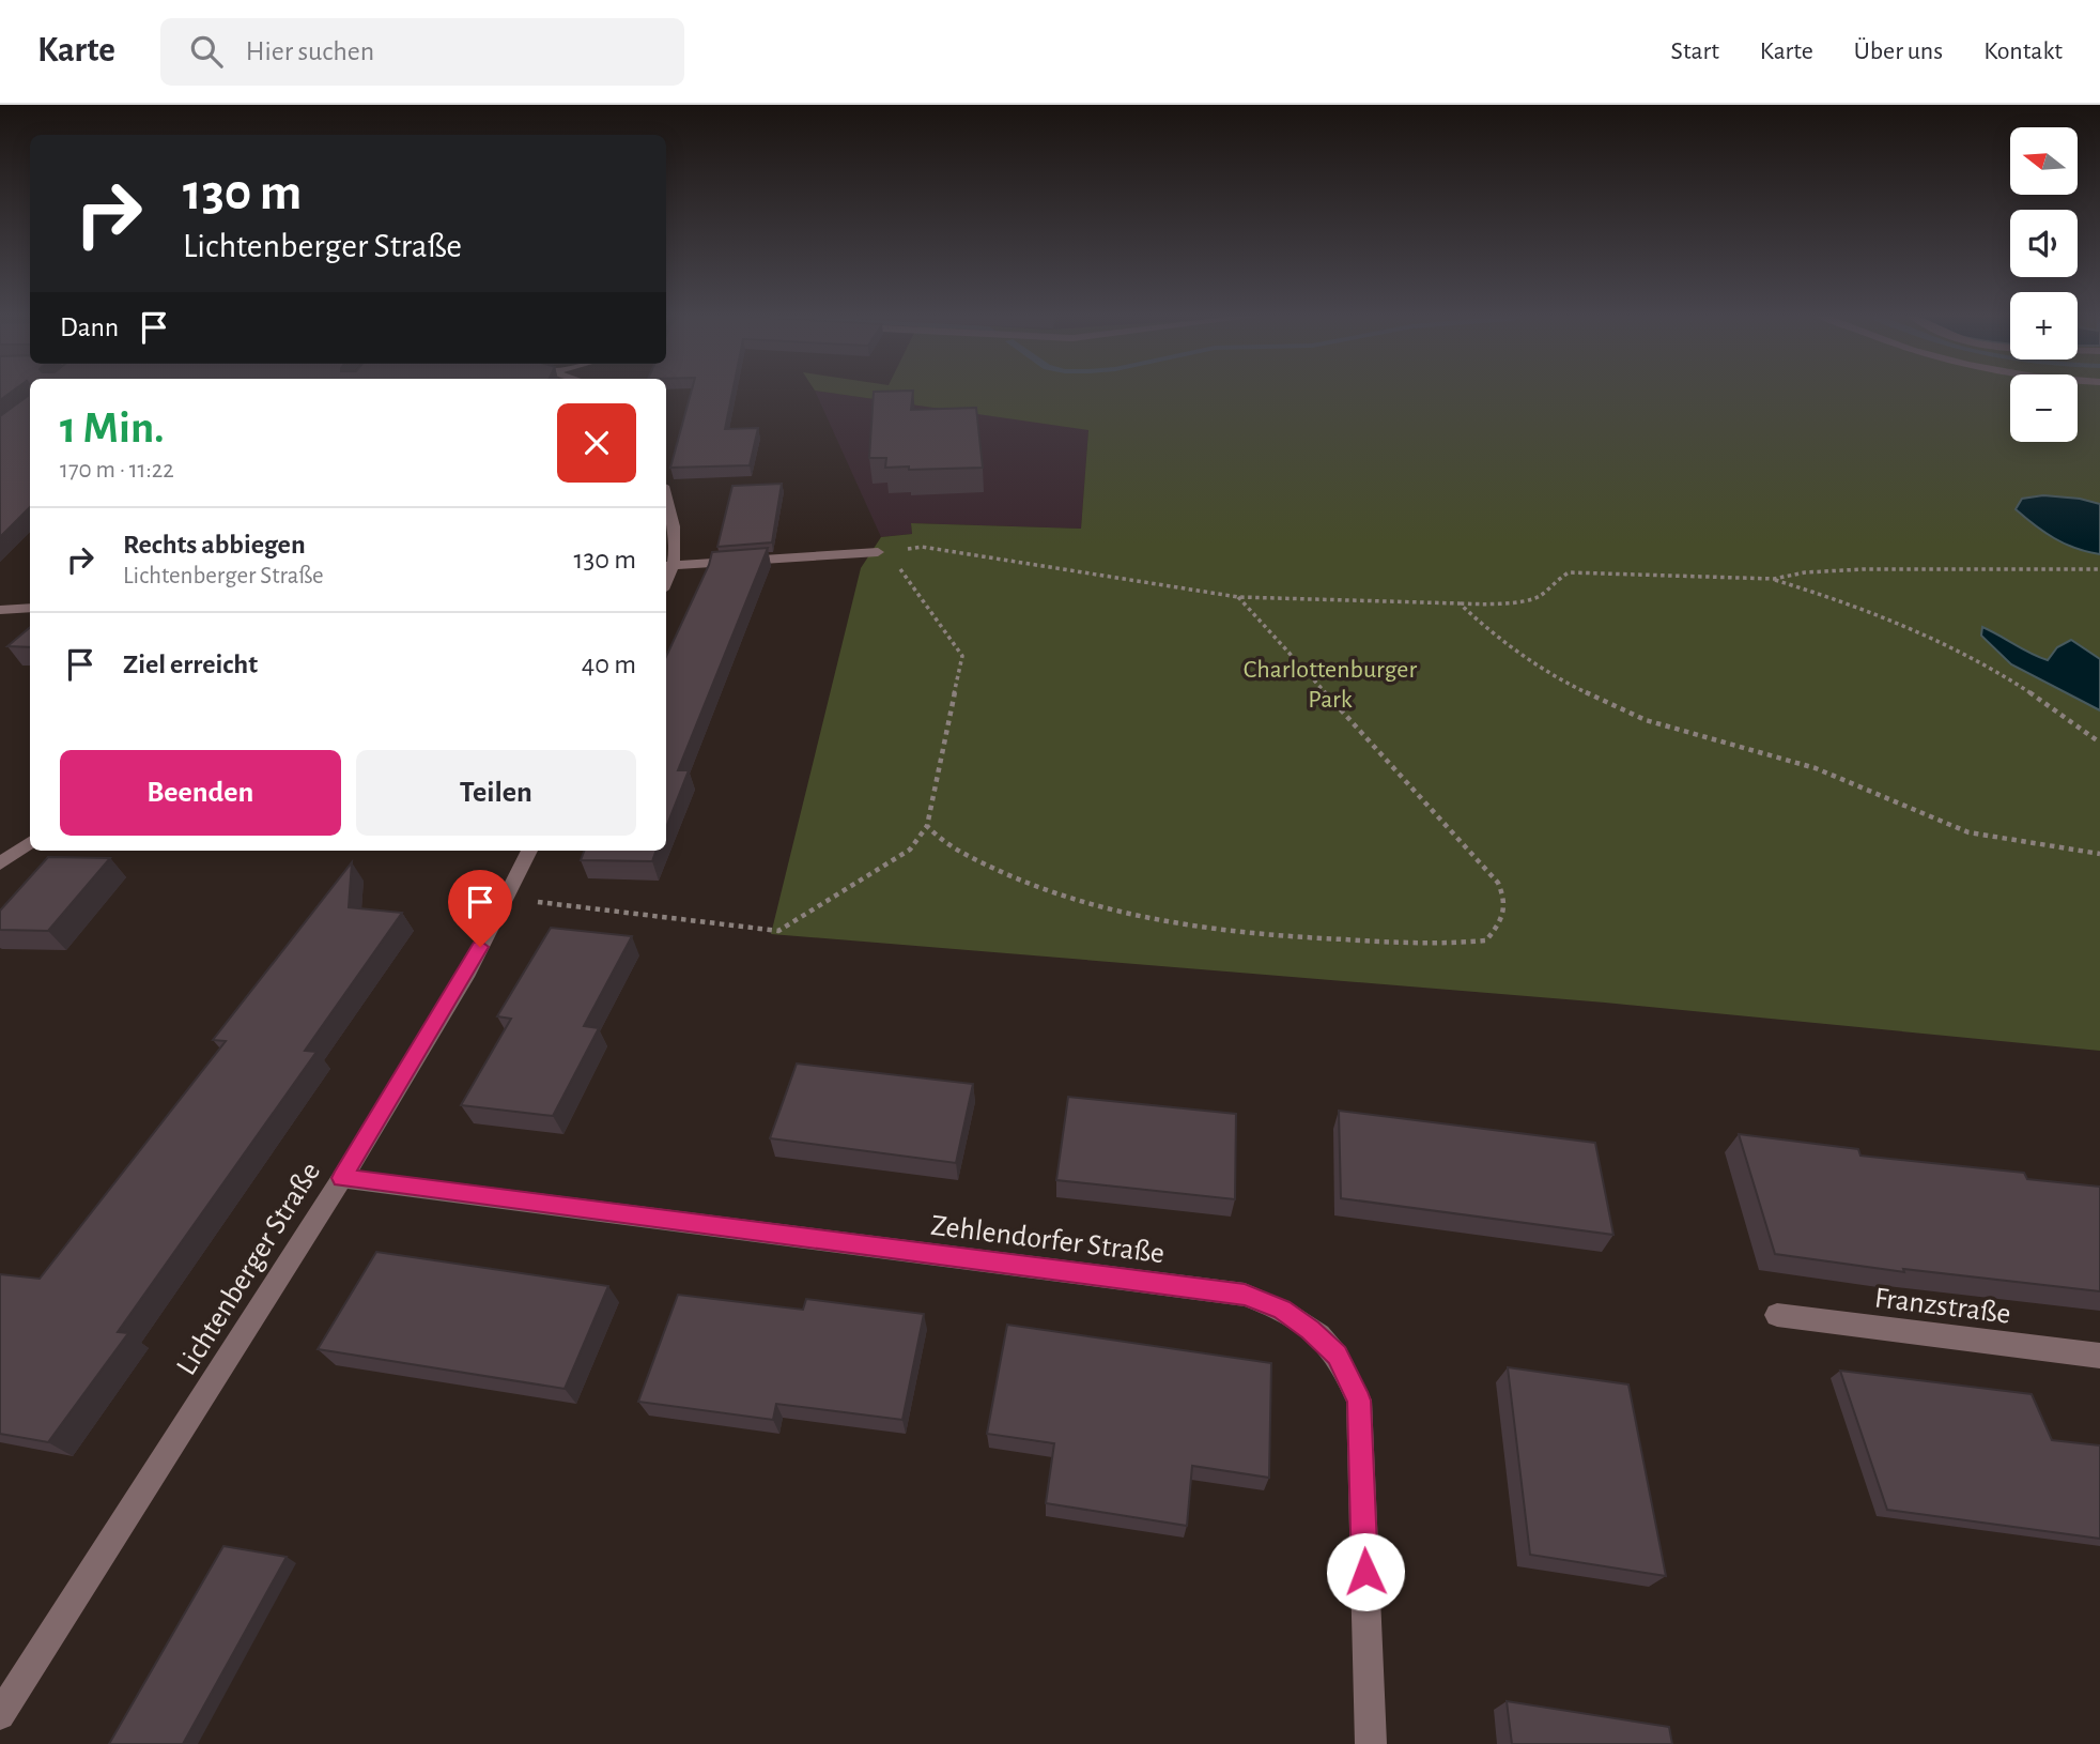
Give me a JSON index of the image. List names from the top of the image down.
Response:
{
  "streets": {
    "street": ["Zehlendorfer Straße", "Lichtenberger Straße", "Franzstraße"]
  },
  "crossings": [
    ["Zehlendorfer Straße", "Lichtenberger Straße"]
  ],
  "parks": ["Charlottenburger Park"],
  "north": "left",
  "page": {
    "header": "Karte",
    "search": "Hier suchen",
    "nav": [
      "Start",
      "Karte",
      "Über uns",
      "Kontakt"
    ],
    "map_buttons": ["+", "−"],
    "turn": ["130 m", "Lichtenberger Straße"],
    "then": "Dann",
    "heading": ["1 Min.", "170 m · 11:22"],
    "list": [
      {
        "name": "Rechts abbiegen",
        "note": "Lichtenberger Straße",
        "value": "130 m"
      },
      {
        "name": "Ziel erreicht",
        "value": "40 m"
      }
    ],
    "buttons": ["Beenden", "Teilen"]
  }
}
